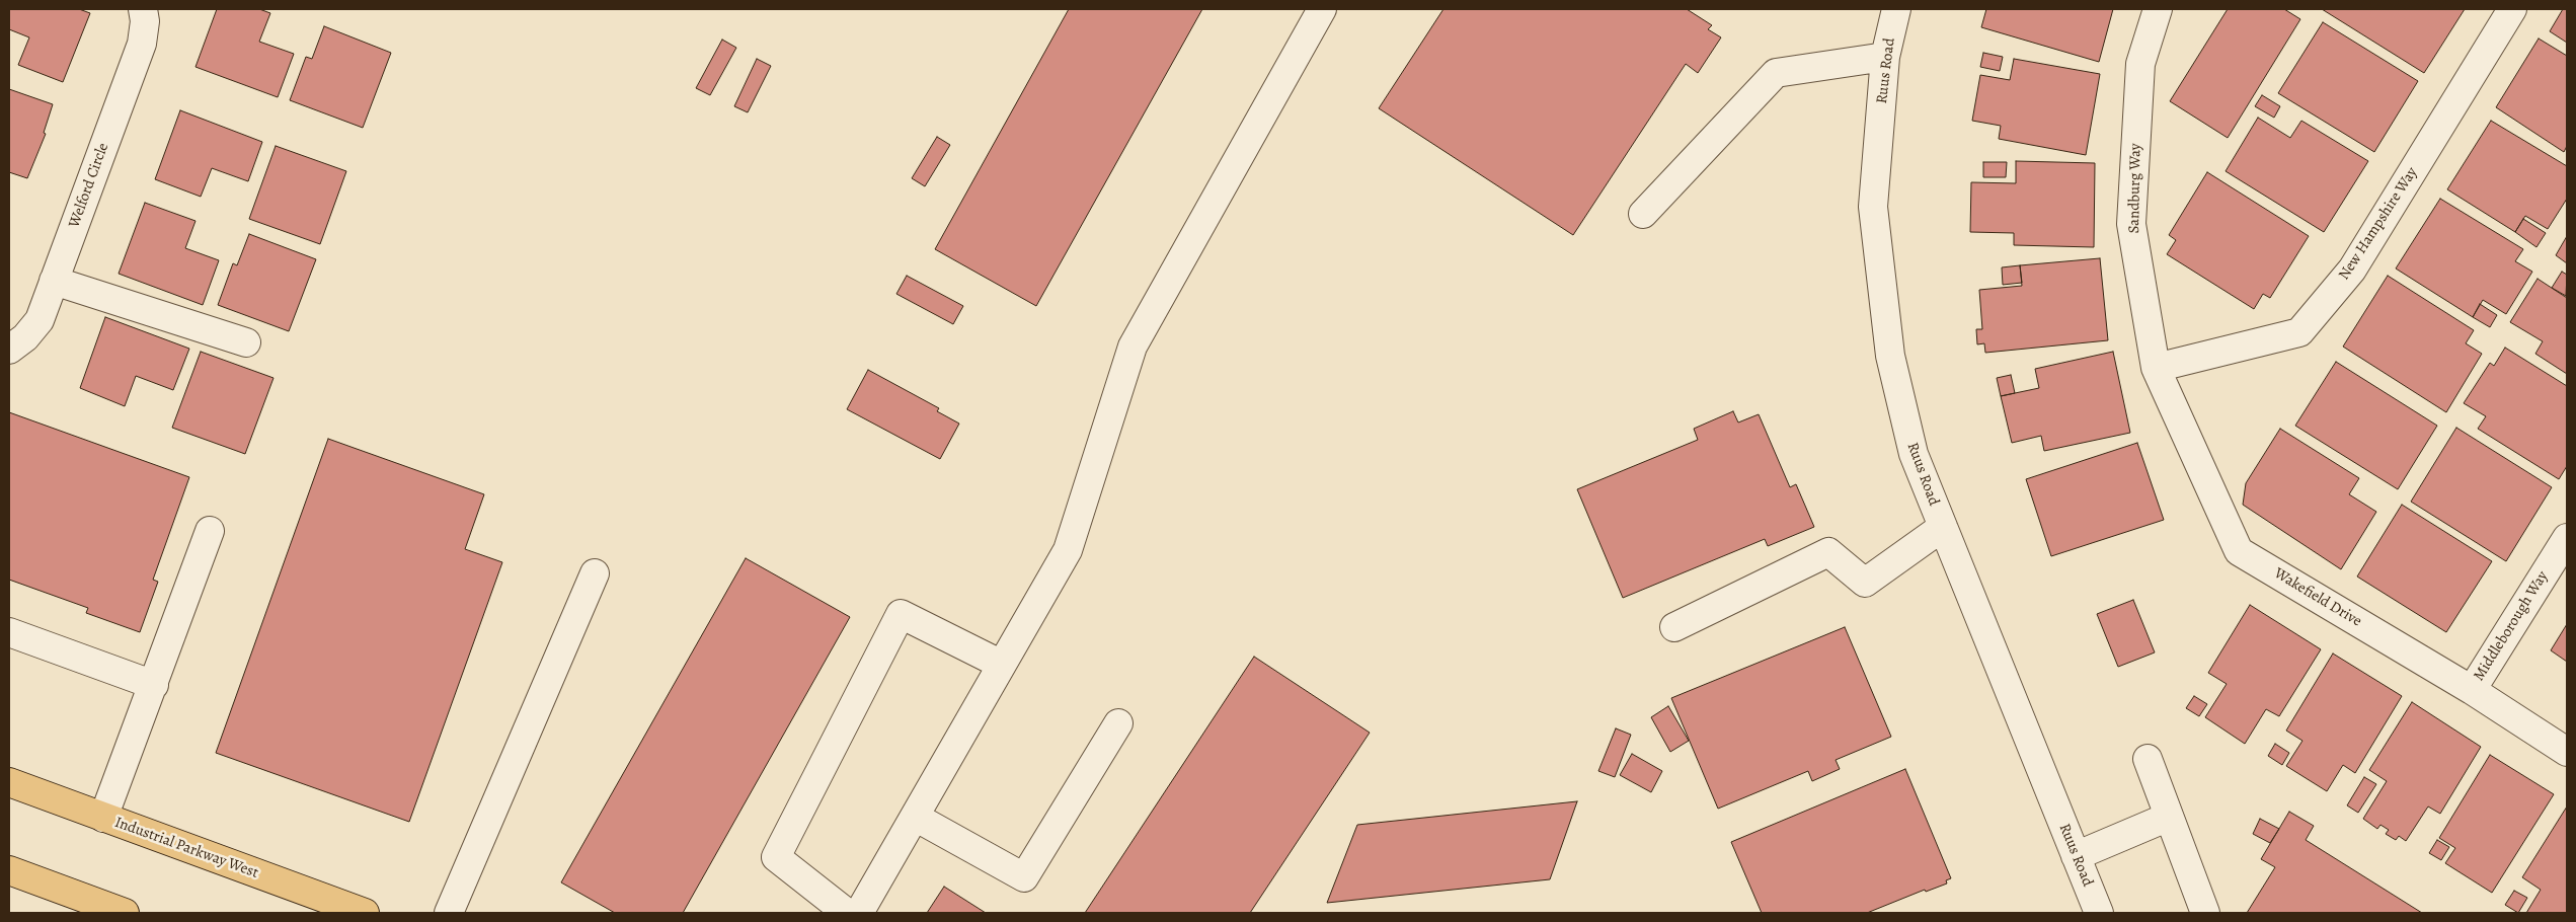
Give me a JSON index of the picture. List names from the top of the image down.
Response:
{
  "streets": {
    "main road": ["Industrial Parkway West"],
    "street": [
      "Ruus Road",
      "Welford Circle",
      "Sandburg Way",
      "New Hampshire Way",
      "Wakefield Drive",
      "Middleborough Way"
    ]
  },
  "crossings": [
    ["Sandburg Way", "New Hampshire Way"],
    ["Sandburg Way", "Wakefield Drive"],
    ["New Hampshire Way", "Wakefield Drive"],
    ["Wakefield Drive", "Middleborough Way"]
  ]
}
